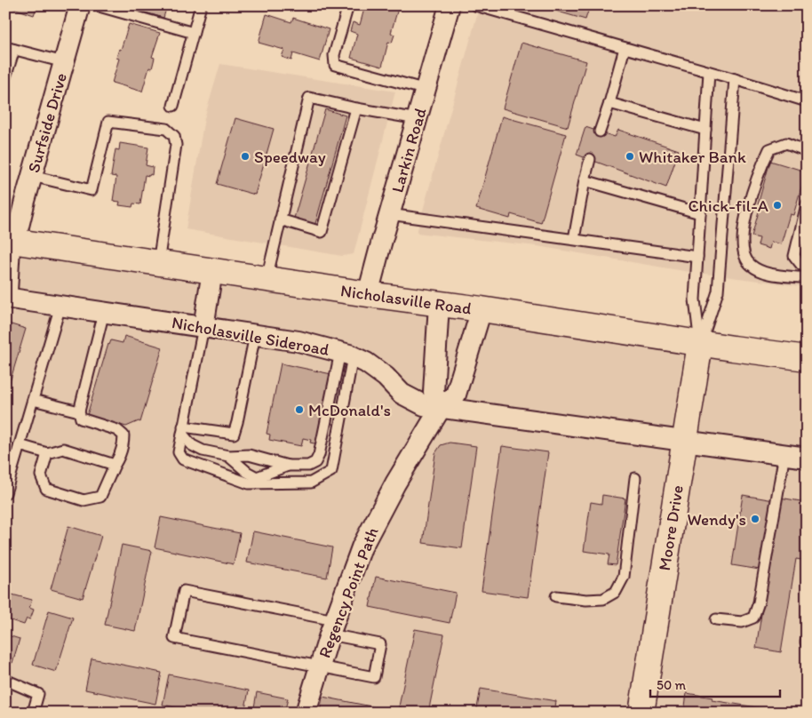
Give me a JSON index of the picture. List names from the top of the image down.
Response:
{
  "streets": {
    "main road": ["Nicholasville Road", "Moore Drive"],
    "street": [
      "Surfside Drive",
      "Larkin Road",
      "Nicholasville Sideroad",
      "Regency Point Path"
    ]
  },
  "crossings": [
    ["Surfside Drive", "Nicholasville Road"],
    ["Larkin Road", "Nicholasville Road"],
    ["Nicholasville Road", "Moore Drive"],
    ["Nicholasville Road", "Regency Point Path"],
    ["Nicholasville Sideroad", "Moore Drive"],
    ["Nicholasville Sideroad", "Regency Point Path"]
  ],
  "places": [
    "Speedway",
    "Whitaker Bank",
    "Chick-fil-A",
    "McDonald's",
    "Wendy's"
  ],
  "scale_bar": "50 m"
}
